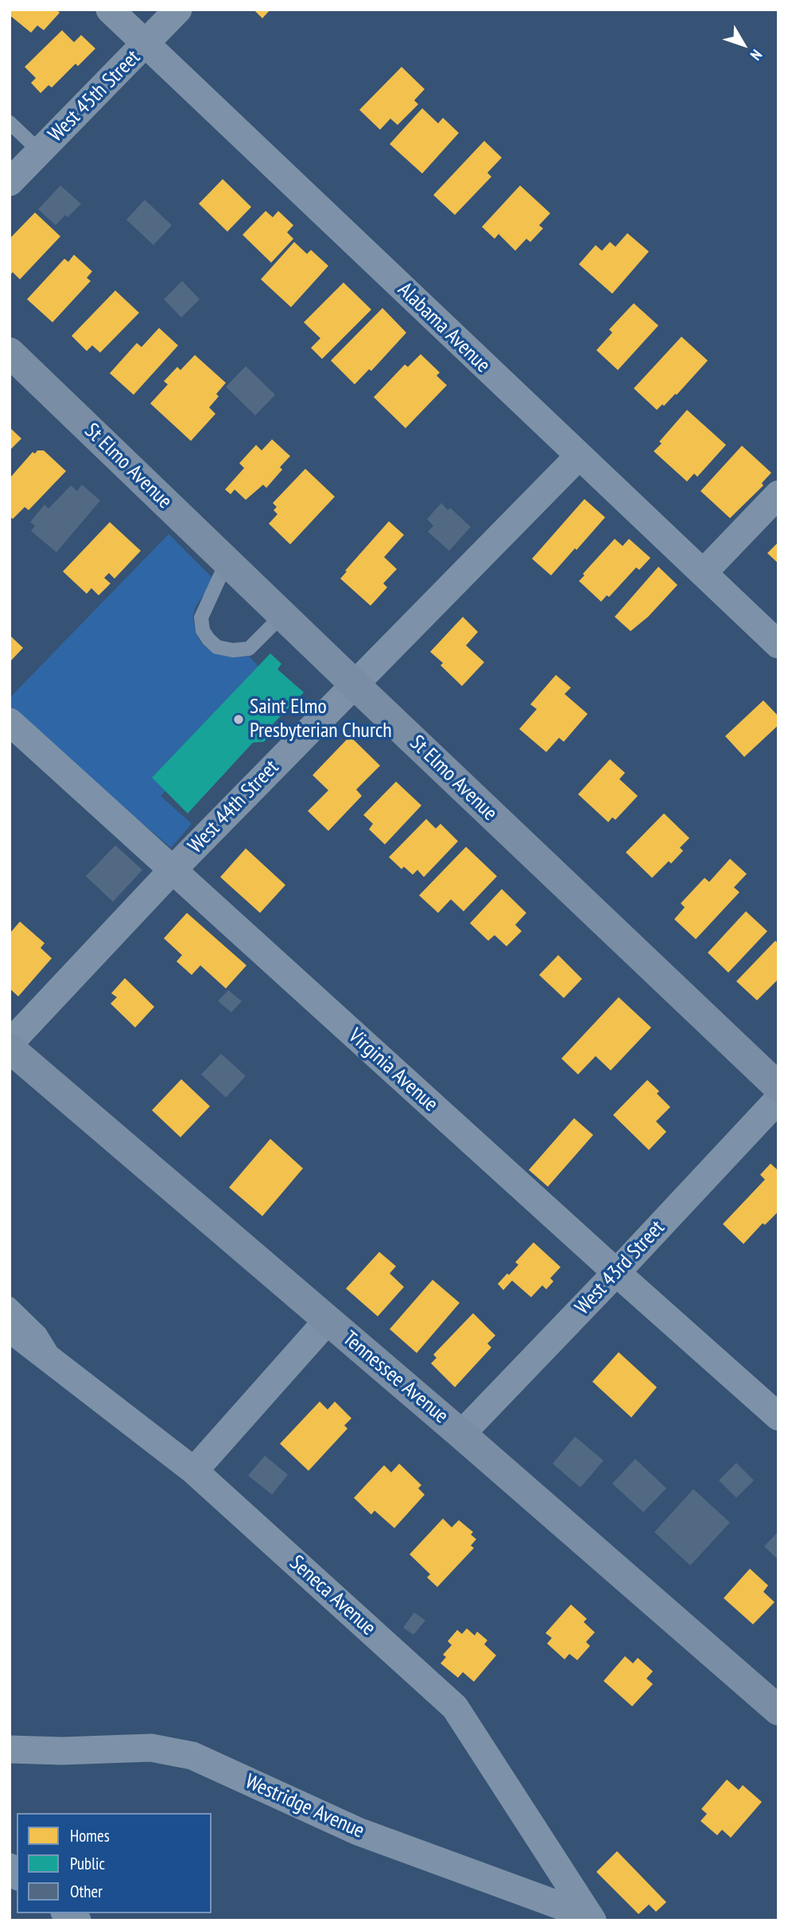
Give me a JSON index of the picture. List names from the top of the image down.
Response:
{
  "streets": {
    "main road": ["St Elmo Avenue", "Tennessee Avenue"],
    "street": [
      "West 45th Street",
      "Alabama Avenue",
      "West 44th Street",
      "Virginia Avenue",
      "West 43rd Street",
      "Seneca Avenue",
      "Westridge Avenue"
    ]
  },
  "crossings": [
    ["West 45th Street", "Alabama Avenue"],
    ["Alabama Avenue", "West 44th Street"],
    ["St Elmo Avenue", "West 44th Street"],
    ["West 44th Street", "Virginia Avenue"],
    ["Virginia Avenue", "West 43rd Street"],
    ["West 43rd Street", "Tennessee Avenue"],
    ["Seneca Avenue", "Westridge Avenue"]
  ],
  "places": ["Saint Elmo Presbyterian Church"],
  "legend": ["Homes", "Public", "Other"],
  "north": "bottom right"
}
